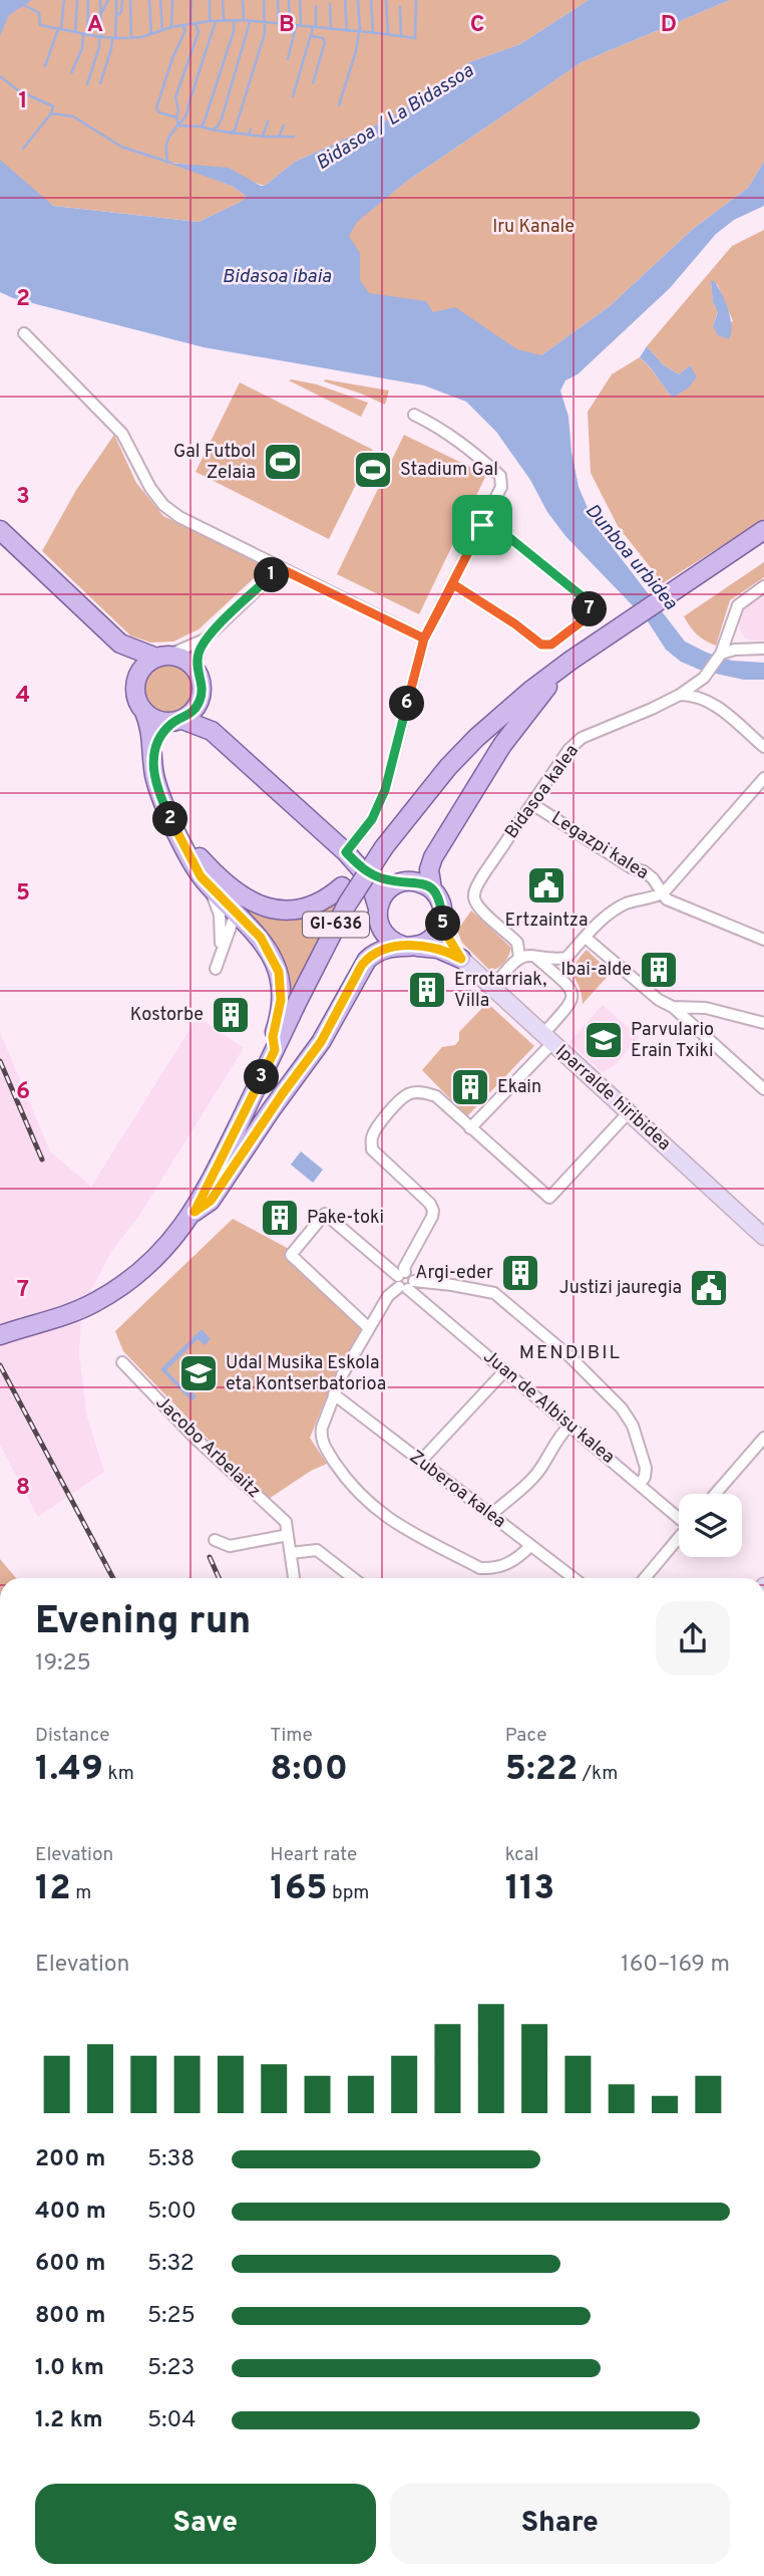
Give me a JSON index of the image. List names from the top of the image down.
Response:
{
  "streets": {
    "main road": ["GI-636", "Iparralde hiribidea"],
    "street": [
      "Bidasoa kalea",
      "Legazpi kalea",
      "Juan de Albisu kalea",
      "Jacobo Arbelaitz",
      "Zuberoa kalea"
    ]
  },
  "crossings": [
    ["Bidasoa kalea", "Legazpi kalea"]
  ],
  "districts": ["MENDIBIL"],
  "water": ["Bidasoa / La Bidassoa", "Bidasoa ibaia", "Dunboa urbidea"],
  "parks": ["Iru Kanale"],
  "places": {
    "sports": ["Gal Futbol Zelaia", "Stadium Gal"],
    "public building": ["Ertzaintza", "Justizi jauregia"],
    "building": [
      "Ibai-alde",
      "Errotarriak, Villa",
      "Kostorbe",
      "Ekain",
      "Pake-toki",
      "Argi-eder"
    ],
    "school or university": ["Parvulario Erain Txiki", "Udal Musika Eskola eta Kontserbatorioa"]
  },
  "page": {
    "pins": [
      "1",
      "7",
      "6",
      "2",
      "5",
      "3"
    ],
    "heading": ["Evening run", "19:25"],
    "stats": [
      ["Distance", "1.49 km"],
      ["Time", "8:00"],
      ["Pace", "5:22 /km"],
      ["Elevation", "12 m"],
      ["Heart rate", "165 bpm"],
      ["kcal", "113"]
    ],
    "chart": ["Elevation", "160–169 m"],
    "list": [
      {
        "name": "200 m",
        "note": "5:38"
      },
      {
        "name": "400 m",
        "note": "5:00"
      },
      {
        "name": "600 m",
        "note": "5:32"
      },
      {
        "name": "800 m",
        "note": "5:25"
      },
      {
        "name": "1.0 km",
        "note": "5:23"
      },
      {
        "name": "1.2 km",
        "note": "5:04"
      }
    ],
    "buttons": ["Save", "Share"]
  },
  "grid": {
    "columns": [
      "A",
      "B",
      "C",
      "D"
    ],
    "rows": [
      "1",
      "2",
      "3",
      "4",
      "5",
      "6",
      "7",
      "8"
    ]
  }
}
